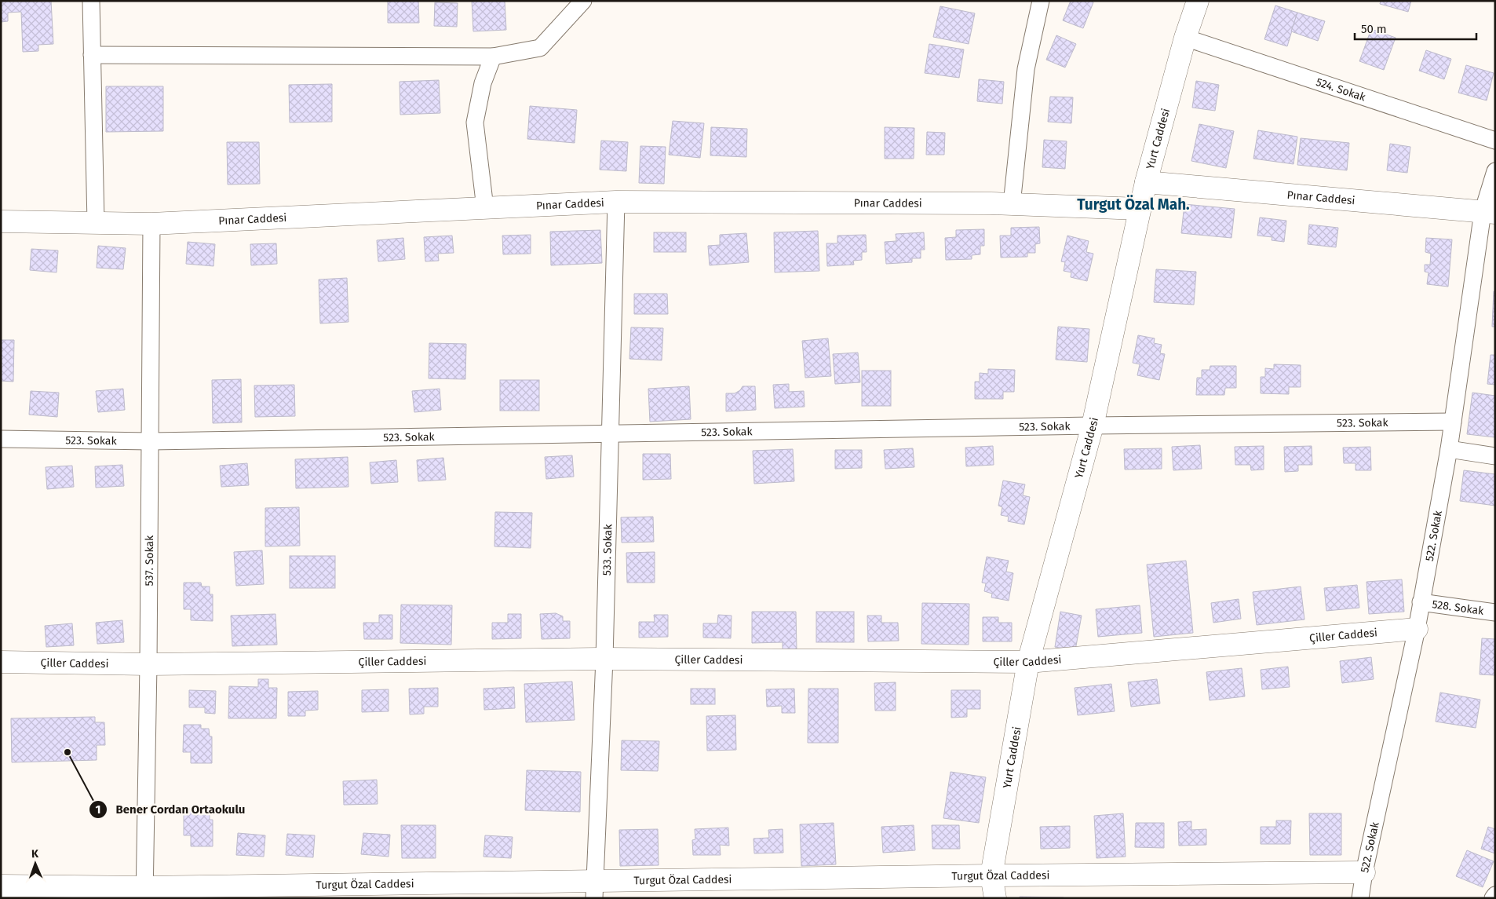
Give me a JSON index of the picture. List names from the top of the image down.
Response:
{
  "streets": {
    "street": [
      "524. Sokak",
      "Yurt Caddesi",
      "Pınar Caddesi",
      "523. Sokak",
      "522. Sokak",
      "533. Sokak",
      "537. Sokak",
      "528. Sokak",
      "Çiller Caddesi",
      "Turgut Özal Caddesi"
    ]
  },
  "crossings": [
    ["524. Sokak", "Yurt Caddesi"],
    ["Yurt Caddesi", "Pınar Caddesi"],
    ["Yurt Caddesi", "523. Sokak"],
    ["Yurt Caddesi", "Çiller Caddesi"],
    ["Yurt Caddesi", "Turgut Özal Caddesi"],
    ["Pınar Caddesi", "522. Sokak"],
    ["Pınar Caddesi", "533. Sokak"],
    ["Pınar Caddesi", "537. Sokak"],
    ["523. Sokak", "522. Sokak"],
    ["523. Sokak", "533. Sokak"],
    ["523. Sokak", "537. Sokak"],
    ["522. Sokak", "528. Sokak"],
    ["522. Sokak", "Çiller Caddesi"],
    ["522. Sokak", "Turgut Özal Caddesi"],
    ["533. Sokak", "Çiller Caddesi"],
    ["533. Sokak", "Turgut Özal Caddesi"],
    ["537. Sokak", "Çiller Caddesi"],
    ["537. Sokak", "Turgut Özal Caddesi"]
  ],
  "districts": ["Turgut Özal Mah."],
  "places": ["Bener Cordan Ortaokulu"],
  "scale_bar": "50 m",
  "north": "top"
}
